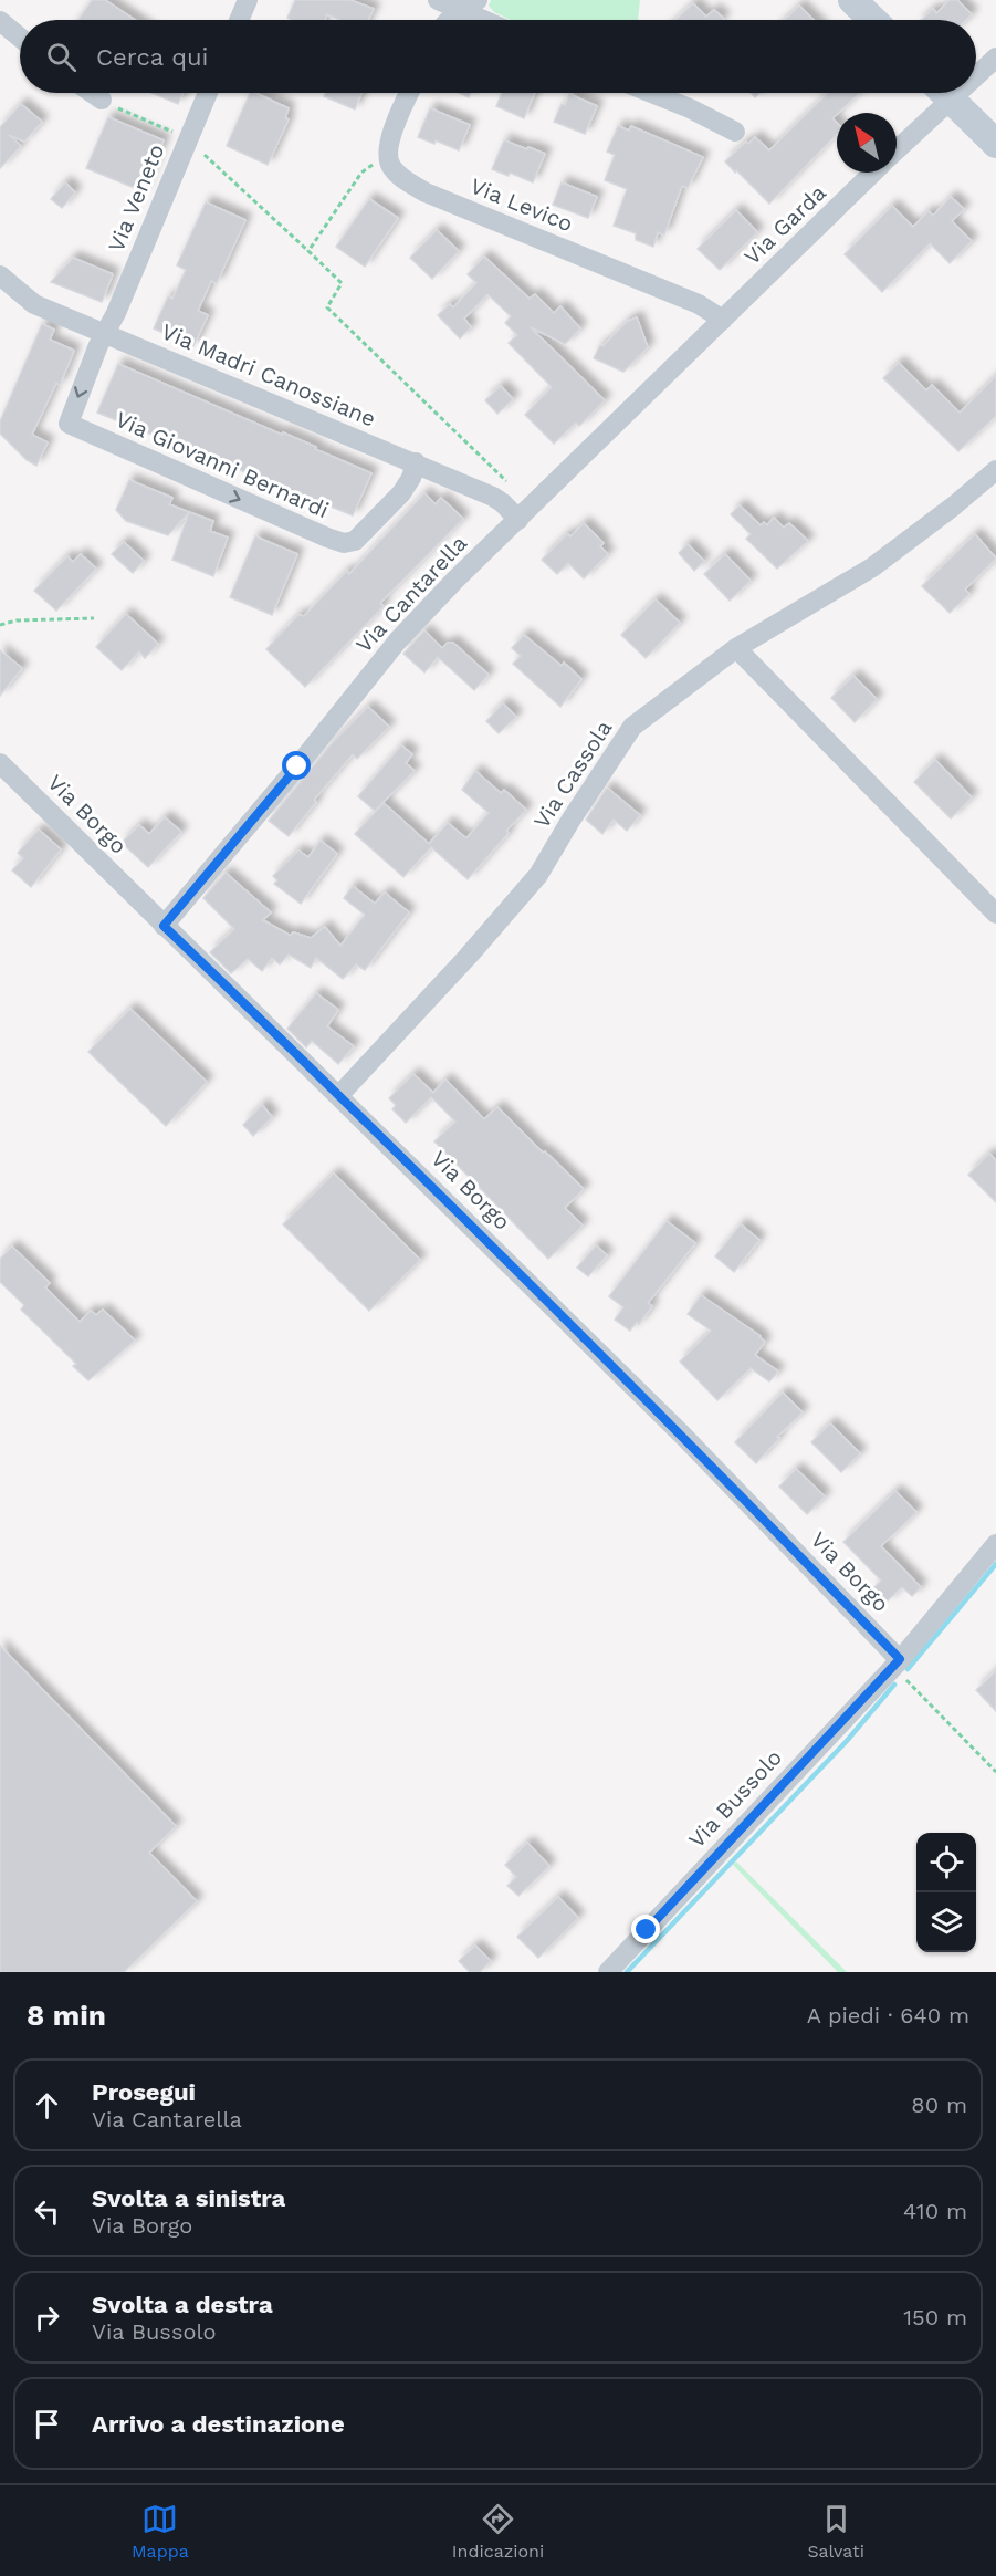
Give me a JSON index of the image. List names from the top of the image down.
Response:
{
  "streets": {
    "street": [
      "Via Veneto",
      "Via Levico",
      "Via Garda",
      "Via Madri Canossiane",
      "Via Giovanni Bernardi",
      "Via Cantarella",
      "Via Cassola",
      "Via Borgo",
      "Via Bussolo"
    ]
  },
  "crossings": [
    ["Via Veneto", "Via Madri Canossiane"],
    ["Via Veneto", "Via Giovanni Bernardi"],
    ["Via Levico", "Via Garda"],
    ["Via Levico", "Via Cantarella"],
    ["Via Garda", "Via Cantarella"],
    ["Via Madri Canossiane", "Via Giovanni Bernardi"],
    ["Via Madri Canossiane", "Via Cantarella"],
    ["Via Cantarella", "Via Borgo"],
    ["Via Cassola", "Via Borgo"],
    ["Via Borgo", "Via Bussolo"]
  ],
  "north": "top left",
  "page": {
    "search": "Cerca qui",
    "heading": ["8 min", "A piedi · 640 m"],
    "list": [
      ["Prosegui", "Via Cantarella", "80 m"],
      ["Svolta a sinistra", "Via Borgo", "410 m"],
      ["Svolta a destra", "Via Bussolo", "150 m"],
      "Arrivo a destinazione"
    ],
    "nav": ["Mappa", "Indicazioni", "Salvati"]
  }
}
